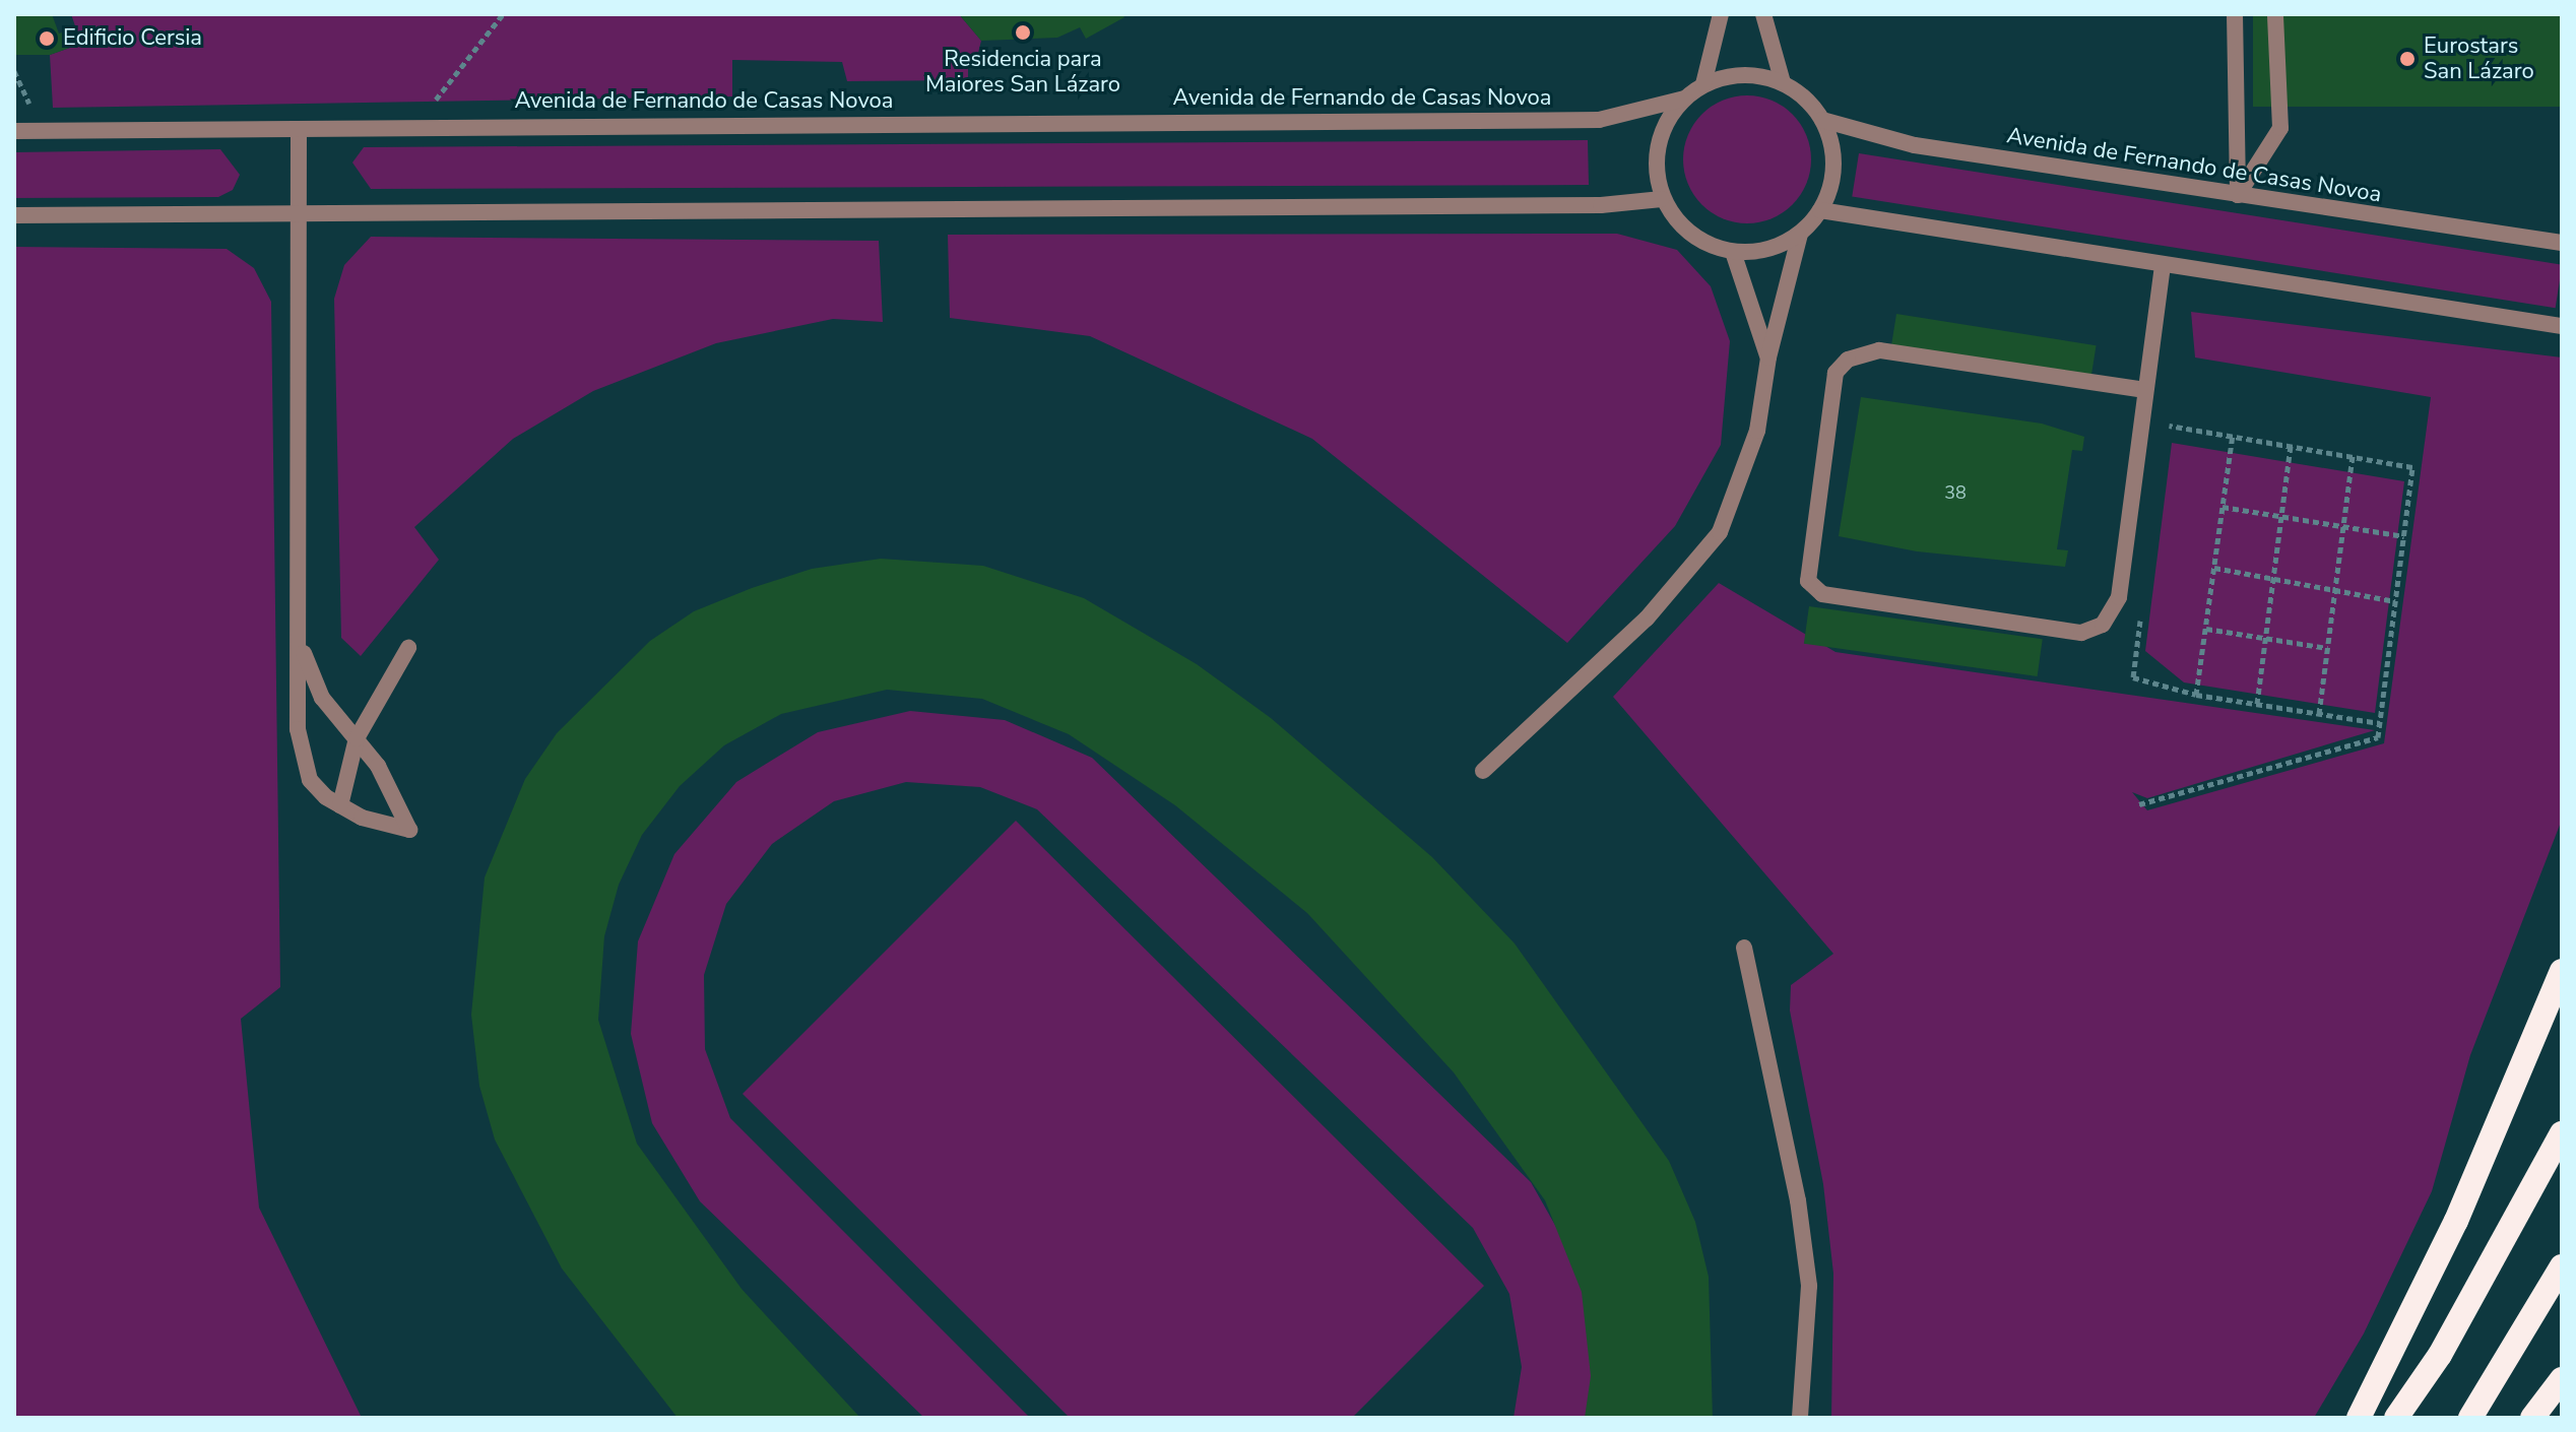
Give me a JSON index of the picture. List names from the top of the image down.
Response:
{
  "streets": {
    "street": ["Avenida de Fernando de Casas Novoa"]
  },
  "places": ["Residencia para Maiores San Lázaro", "Edificio Cersia", "Eurostars San Lázaro"],
  "house_numbers": ["38"]
}
